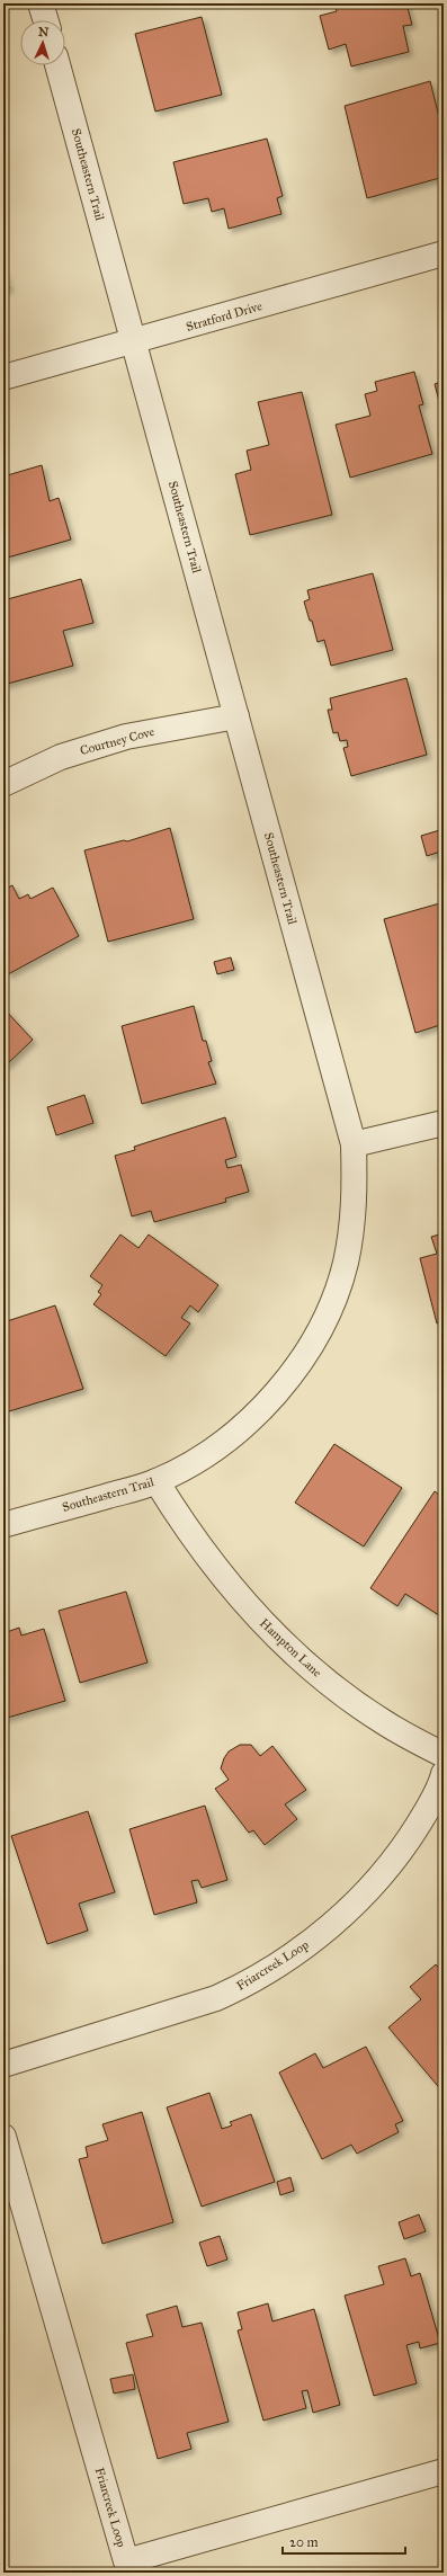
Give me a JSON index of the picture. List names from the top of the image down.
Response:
{
  "streets": {
    "street": [
      "Southeastern Trail",
      "Stratford Drive",
      "Courtney Cove",
      "Hampton Lane",
      "Friarcreek Loop"
    ]
  },
  "crossings": [
    ["Southeastern Trail", "Stratford Drive"],
    ["Southeastern Trail", "Courtney Cove"],
    ["Southeastern Trail", "Hampton Lane"]
  ],
  "scale_bar": "20 m",
  "north": "top"
}
